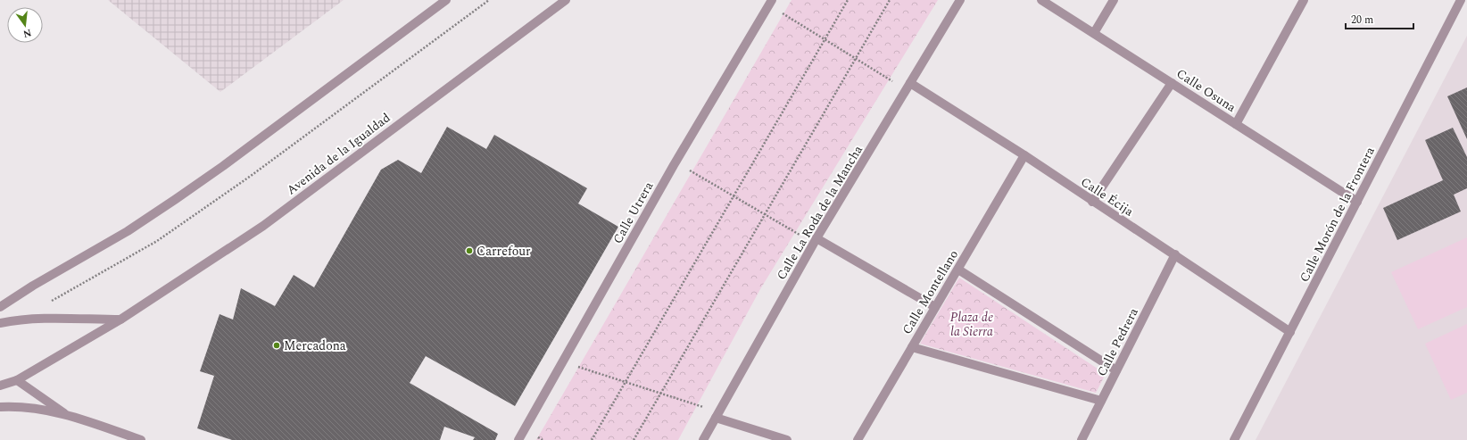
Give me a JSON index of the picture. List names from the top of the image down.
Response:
{
  "streets": {
    "street": [
      "Calle Osuna",
      "Avenida de la Igualdad",
      "Calle Écija",
      "Calle Utrera",
      "Calle La Roda de la Mancha",
      "Calle Morón de la Frontera",
      "Calle Montellano",
      "Calle Pedrera"
    ]
  },
  "crossings": [
    ["Calle Osuna", "Calle Morón de la Frontera"],
    ["Calle Écija", "Calle La Roda de la Mancha"],
    ["Calle Écija", "Calle Morón de la Frontera"],
    ["Calle Écija", "Calle Montellano"],
    ["Calle Écija", "Calle Pedrera"]
  ],
  "parks": ["Plaza de la Sierra"],
  "places": ["Carrefour", "Mercadona"],
  "scale_bar": "20 m",
  "north": "bottom"
}
